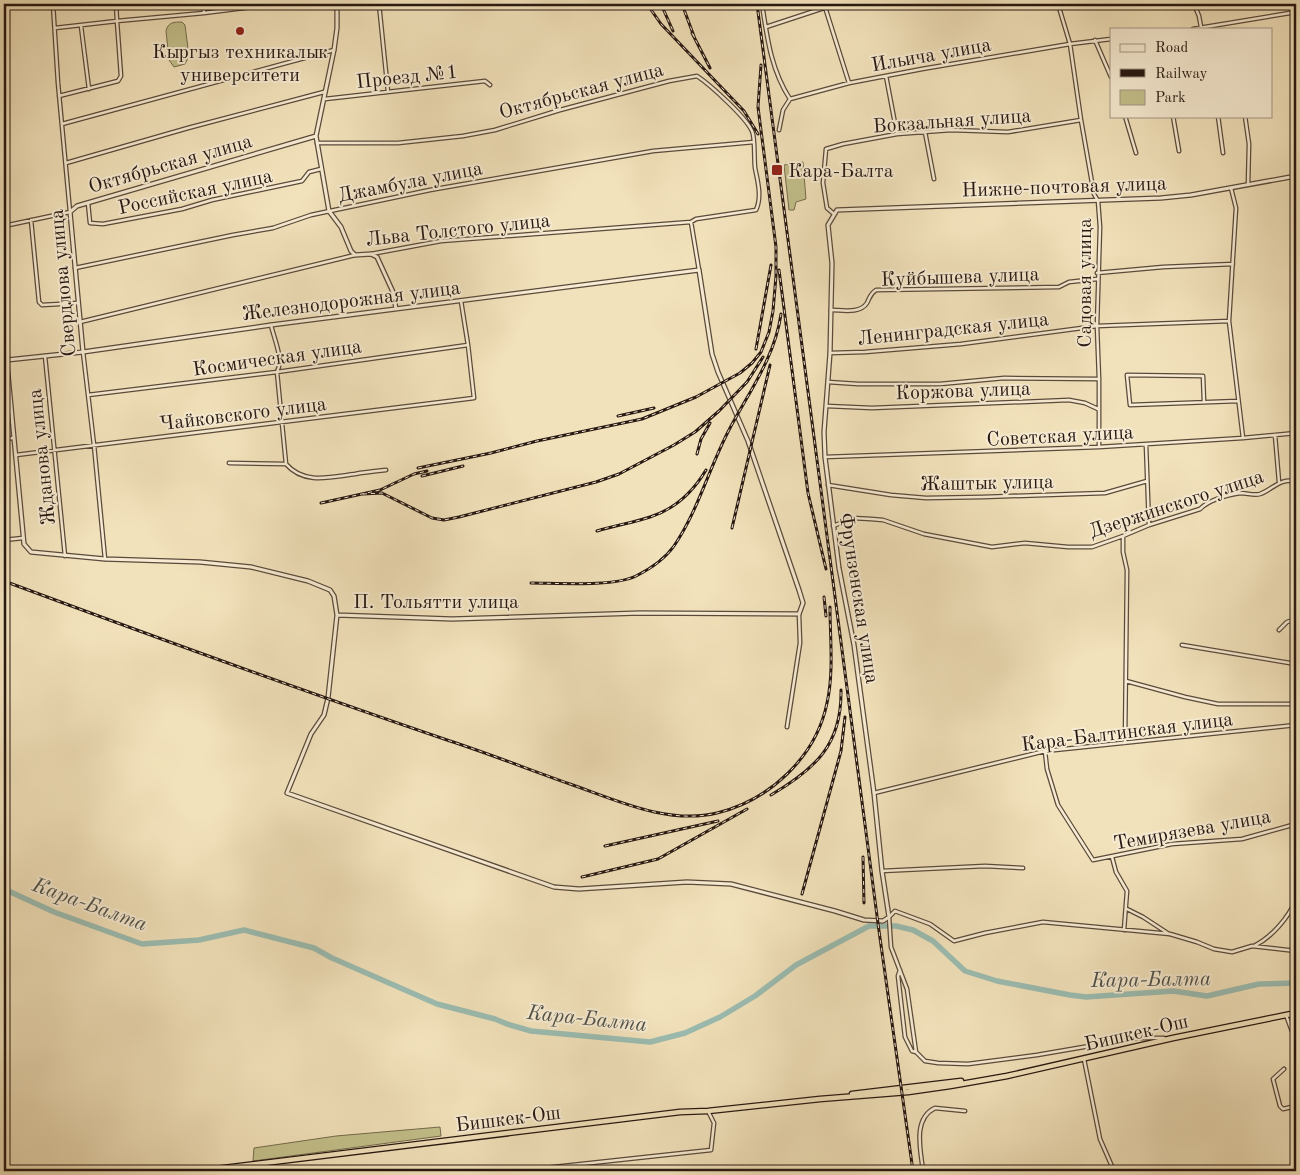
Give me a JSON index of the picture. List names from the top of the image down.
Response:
{
  "streets": {
    "highway": ["Бишкек-Ош"],
    "street": [
      "Ильича улица",
      "Проезд №1",
      "Октябрьская улица",
      "Вокзальная улица",
      "Джамбула улица",
      "Нижне-почтовая улица",
      "Российская улица",
      "Льва Толстого улица",
      "Куйбышева улица",
      "Свердлова улица",
      "Садовая улица",
      "Железнодорожная улица",
      "Ленинградская улица",
      "Космическая улица",
      "Коржова улица",
      "Чайковского улица",
      "Советская улица",
      "Жданова улица",
      "Жаштык улица",
      "Дзержинского улица",
      "Фрунзенская улица",
      "П. Тольятти улица",
      "Кара-Балтинская улица",
      "Темирязева улица"
    ]
  },
  "crossings": [
    ["Ильича улица", "Садовая улица"],
    ["Октябрьская улица", "Джамбула улица"],
    ["Октябрьская улица", "Российская улица"],
    ["Октябрьская улица", "Льва Толстого улица"],
    ["Октябрьская улица", "Свердлова улица"],
    ["Вокзальная улица", "Нижне-почтовая улица"],
    ["Вокзальная улица", "Садовая улица"],
    ["Вокзальная улица", "Фрунзенская улица"],
    ["Джамбула улица", "Свердлова улица"],
    ["Нижне-почтовая улица", "Садовая улица"],
    ["Нижне-почтовая улица", "Фрунзенская улица"],
    ["Льва Толстого улица", "Свердлова улица"],
    ["Куйбышева улица", "Садовая улица"],
    ["Куйбышева улица", "Фрунзенская улица"],
    ["Свердлова улица", "Железнодорожная улица"],
    ["Свердлова улица", "Космическая улица"],
    ["Свердлова улица", "Чайковского улица"],
    ["Свердлова улица", "П. Тольятти улица"],
    ["Садовая улица", "Ленинградская улица"],
    ["Садовая улица", "Коржова улица"],
    ["Садовая улица", "Советская улица"],
    ["Железнодорожная улица", "Жданова улица"],
    ["Ленинградская улица", "Фрунзенская улица"],
    ["Космическая улица", "Чайковского улица"],
    ["Коржова улица", "Фрунзенская улица"],
    ["Чайковского улица", "Жданова улица"],
    ["Советская улица", "Фрунзенская улица"],
    ["Жданова улица", "П. Тольятти улица"],
    ["Жаштык улица", "Фрунзенская улица"],
    ["Дзержинского улица", "Фрунзенская улица"],
    ["Фрунзенская улица", "Кара-Балтинская улица"],
    ["Кара-Балтинская улица", "Темирязева улица"]
  ],
  "water": ["Кара-Балта"],
  "places": {
    "other": ["Кыргыз техникалык университети"],
    "transit": ["Кара-Балта"]
  },
  "legend": ["Road", "Railway", "Park"]
}
